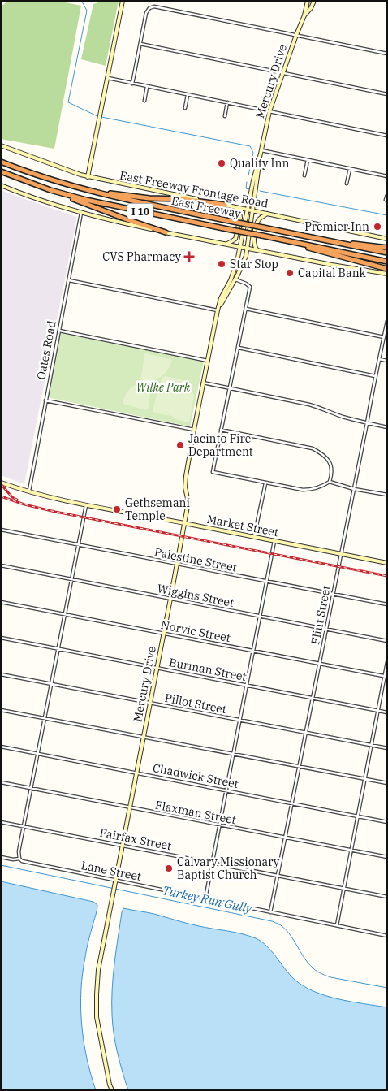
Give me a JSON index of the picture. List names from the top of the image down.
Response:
{
  "streets": {
    "highway": ["East Freeway", "I 10"],
    "main road": ["Mercury Drive", "East Freeway Frontage Road", "Market Street"],
    "street": [
      "Oates Road",
      "Palestine Street",
      "Wiggins Street",
      "Flint Street",
      "Norvic Street",
      "Burman Street",
      "Pillot Street",
      "Chadwick Street",
      "Flaxman Street",
      "Fairfax Street",
      "Lane Street"
    ]
  },
  "crossings": [
    ["Mercury Drive", "East Freeway Frontage Road"],
    ["Mercury Drive", "Market Street"],
    ["Mercury Drive", "Palestine Street"],
    ["Mercury Drive", "Wiggins Street"],
    ["Mercury Drive", "Norvic Street"],
    ["Mercury Drive", "Burman Street"],
    ["Mercury Drive", "Pillot Street"],
    ["Mercury Drive", "Chadwick Street"],
    ["Mercury Drive", "Flaxman Street"],
    ["Mercury Drive", "Fairfax Street"],
    ["Mercury Drive", "Lane Street"],
    ["Oates Road", "Market Street"],
    ["Market Street", "Flint Street"],
    ["Palestine Street", "Flint Street"],
    ["Wiggins Street", "Flint Street"],
    ["Flint Street", "Norvic Street"],
    ["Flint Street", "Burman Street"],
    ["Flint Street", "Pillot Street"],
    ["Flint Street", "Chadwick Street"],
    ["Flint Street", "Flaxman Street"],
    ["Flint Street", "Fairfax Street"],
    ["Flint Street", "Lane Street"]
  ],
  "water": ["Turkey Run Gully"],
  "parks": ["Wilke Park"],
  "places": {
    "other": [
      "Quality Inn",
      "Premier Inn",
      "Star Stop",
      "Capital Bank",
      "Jacinto Fire Department",
      "Gethsemani Temple",
      "Calvary Missionary Baptist Church"
    ],
    "health": ["CVS Pharmacy"]
  }
}
